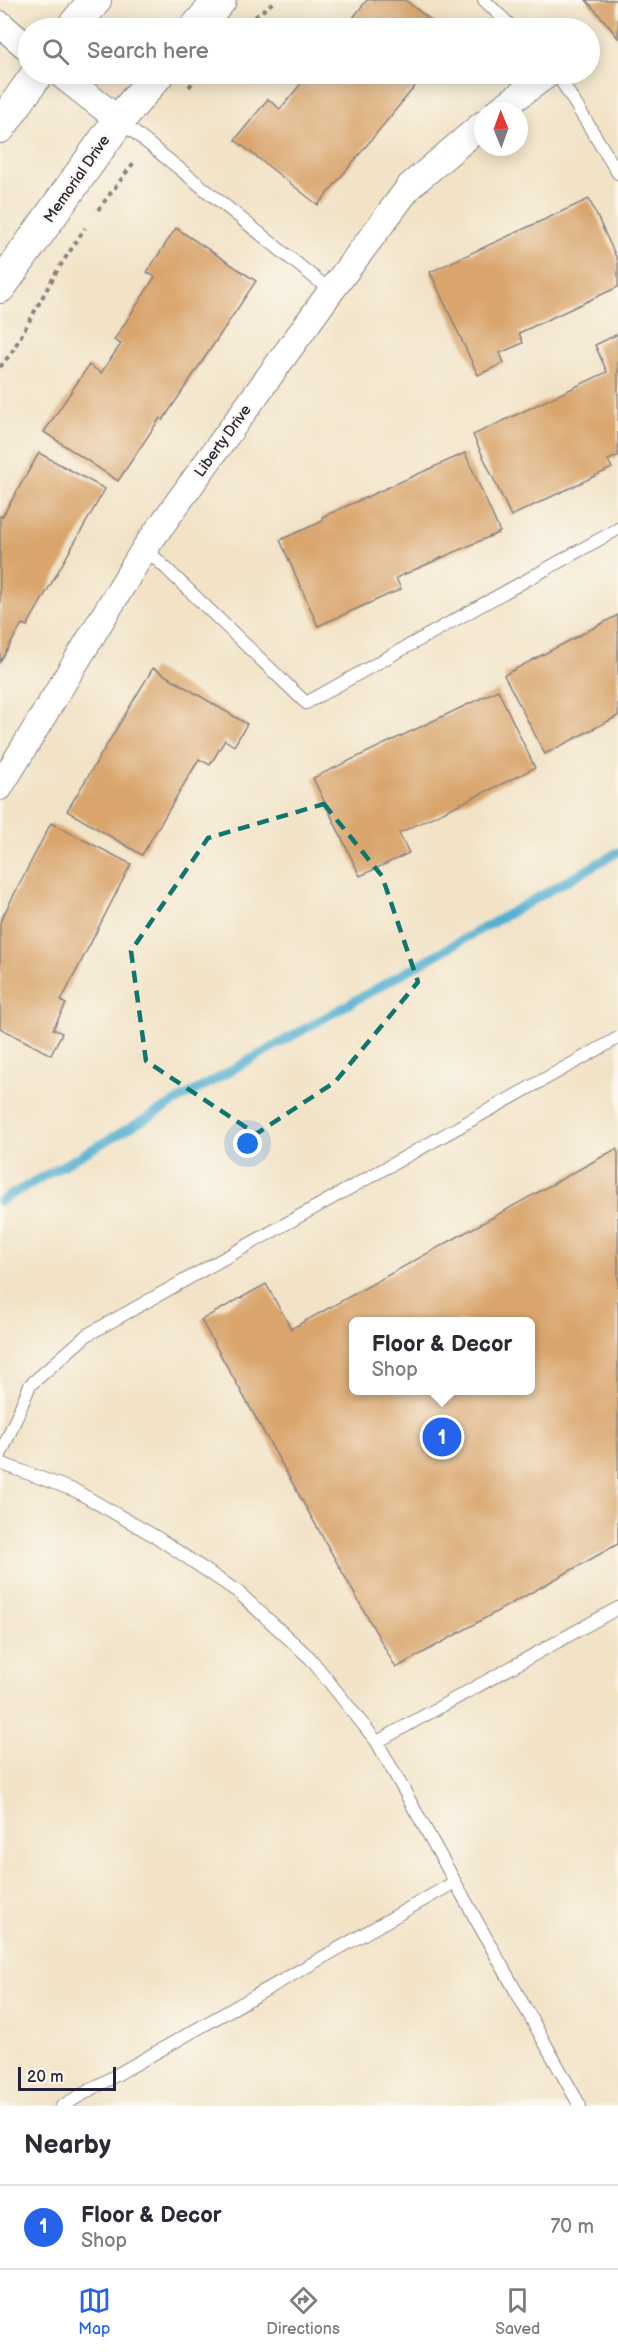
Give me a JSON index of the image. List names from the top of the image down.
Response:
{
  "streets": {
    "street": ["Memorial Drive", "Liberty Drive"]
  },
  "scale_bar": "20 m",
  "north": "top",
  "page": {
    "search": "Search here",
    "popup": ["Floor & Decor", "Shop"],
    "pins": "1",
    "scale": "20 m",
    "heading": "Nearby",
    "list": [
      {
        "mark": "1",
        "name": "Floor & Decor",
        "note": "Shop",
        "value": "70 m"
      }
    ],
    "nav": ["Map", "Directions", "Saved"]
  }
}
